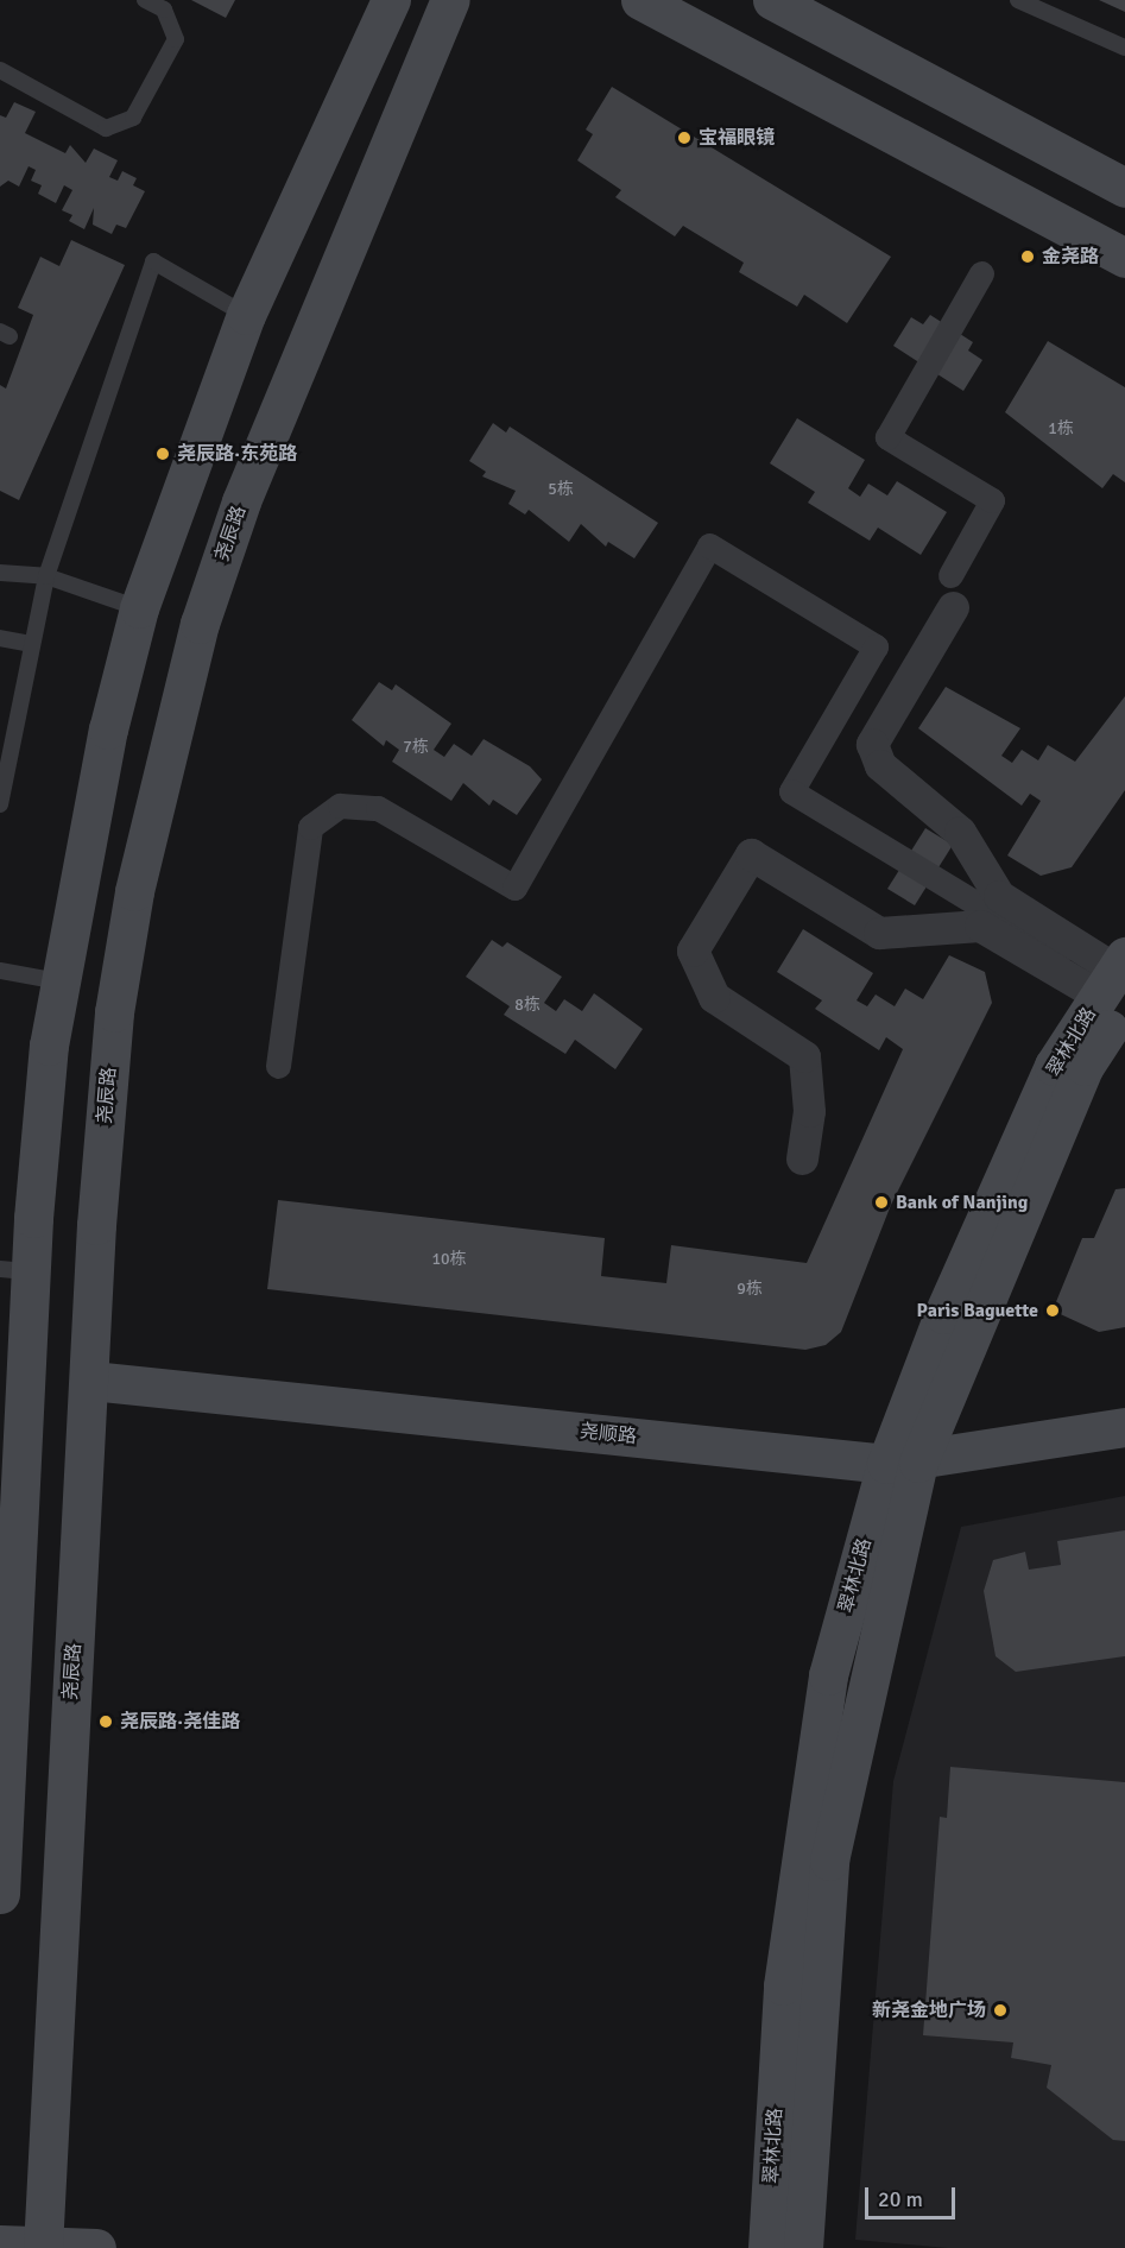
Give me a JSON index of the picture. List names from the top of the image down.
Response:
{
  "streets": {
    "main road": ["尧辰路", "翠林北路", "尧顺路"]
  },
  "crossings": [
    ["尧辰路", "尧顺路"],
    ["翠林北路", "尧顺路"]
  ],
  "places": [
    "宝福眼镜",
    "金尧路",
    "尧辰路·东苑路",
    "Bank of Nanjing",
    "Paris Baguette",
    "尧辰路·尧佳路",
    "新尧金地广场"
  ],
  "house_numbers": [
    "1栋",
    "5栋",
    "7栋",
    "8栋",
    "10栋",
    "9栋"
  ],
  "scale_bar": "20 m"
}
